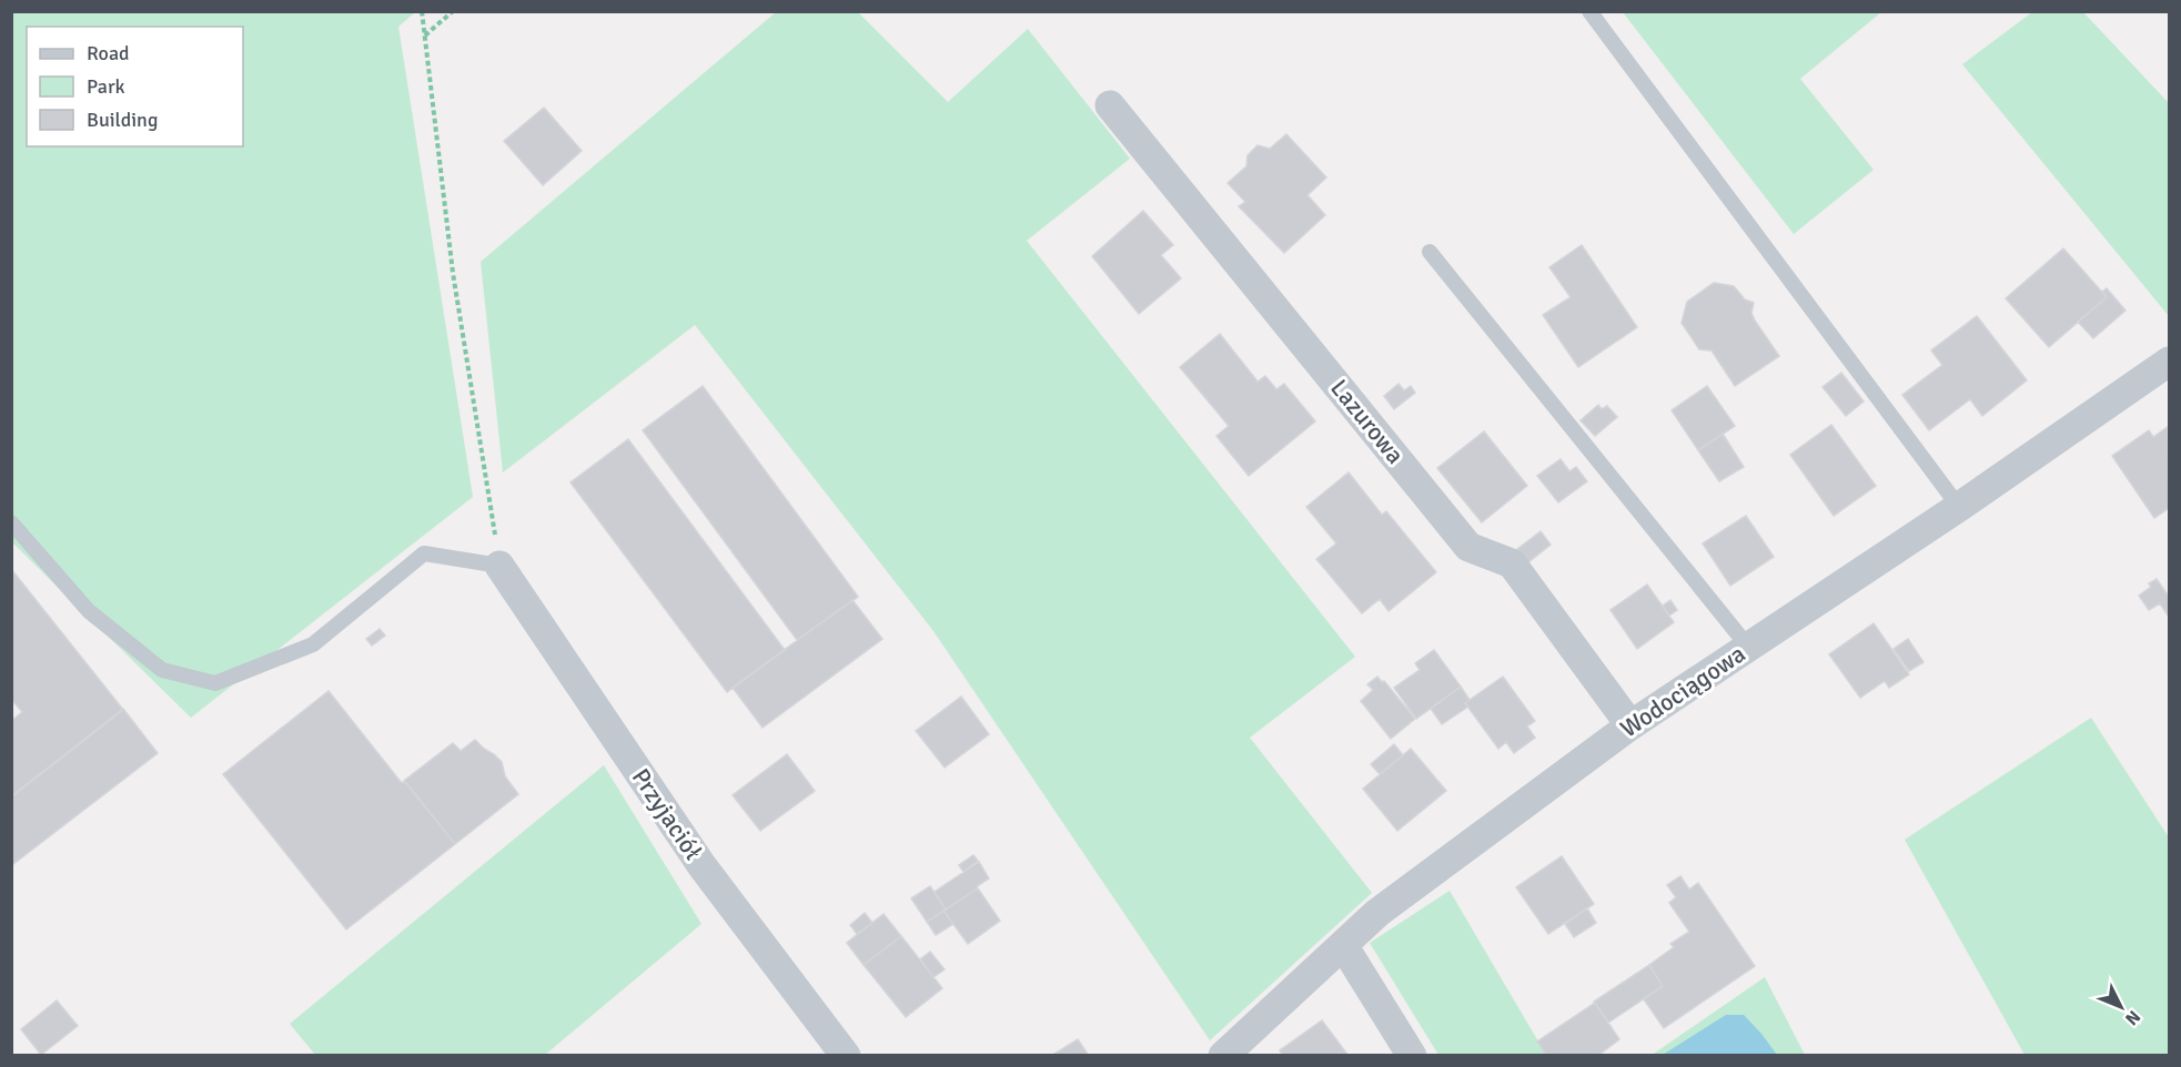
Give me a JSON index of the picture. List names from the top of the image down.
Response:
{
  "streets": {
    "street": ["Lazurowa", "Wodociągowa", "Przyjaciół"]
  },
  "crossings": [
    ["Lazurowa", "Wodociągowa"]
  ],
  "legend": ["Road", "Park", "Building"],
  "north": "bottom right"
}
